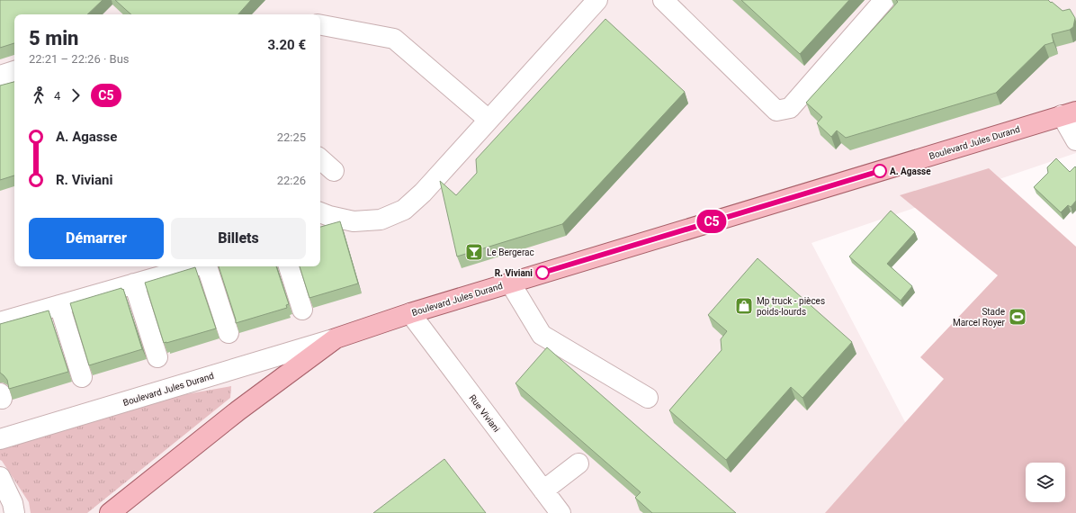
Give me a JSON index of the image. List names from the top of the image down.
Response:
{
  "streets": {
    "main road": ["Boulevard Jules Durand"],
    "street": ["Rue Viviani"]
  },
  "crossings": [
    ["Boulevard Jules Durand", "Rue Viviani"]
  ],
  "places": {
    "other": ["A. Agasse", "R. Viviani"],
    "bar": ["Le Bergerac"],
    "shop": ["Mp truck - pièces poids-lourds"],
    "sports": ["Stade Marcel Royer"]
  },
  "lines": ["bus line C5"],
  "page": {
    "on_map": "C5",
    "heading": ["5 min", "22:21 – 22:26 · Bus", "3.20 €"],
    "legs": ["4", "C5"],
    "list": [
      {
        "name": "A. Agasse",
        "value": "22:25"
      },
      {
        "name": "R. Viviani",
        "value": "22:26"
      }
    ],
    "buttons": ["Démarrer", "Billets"]
  }
}
